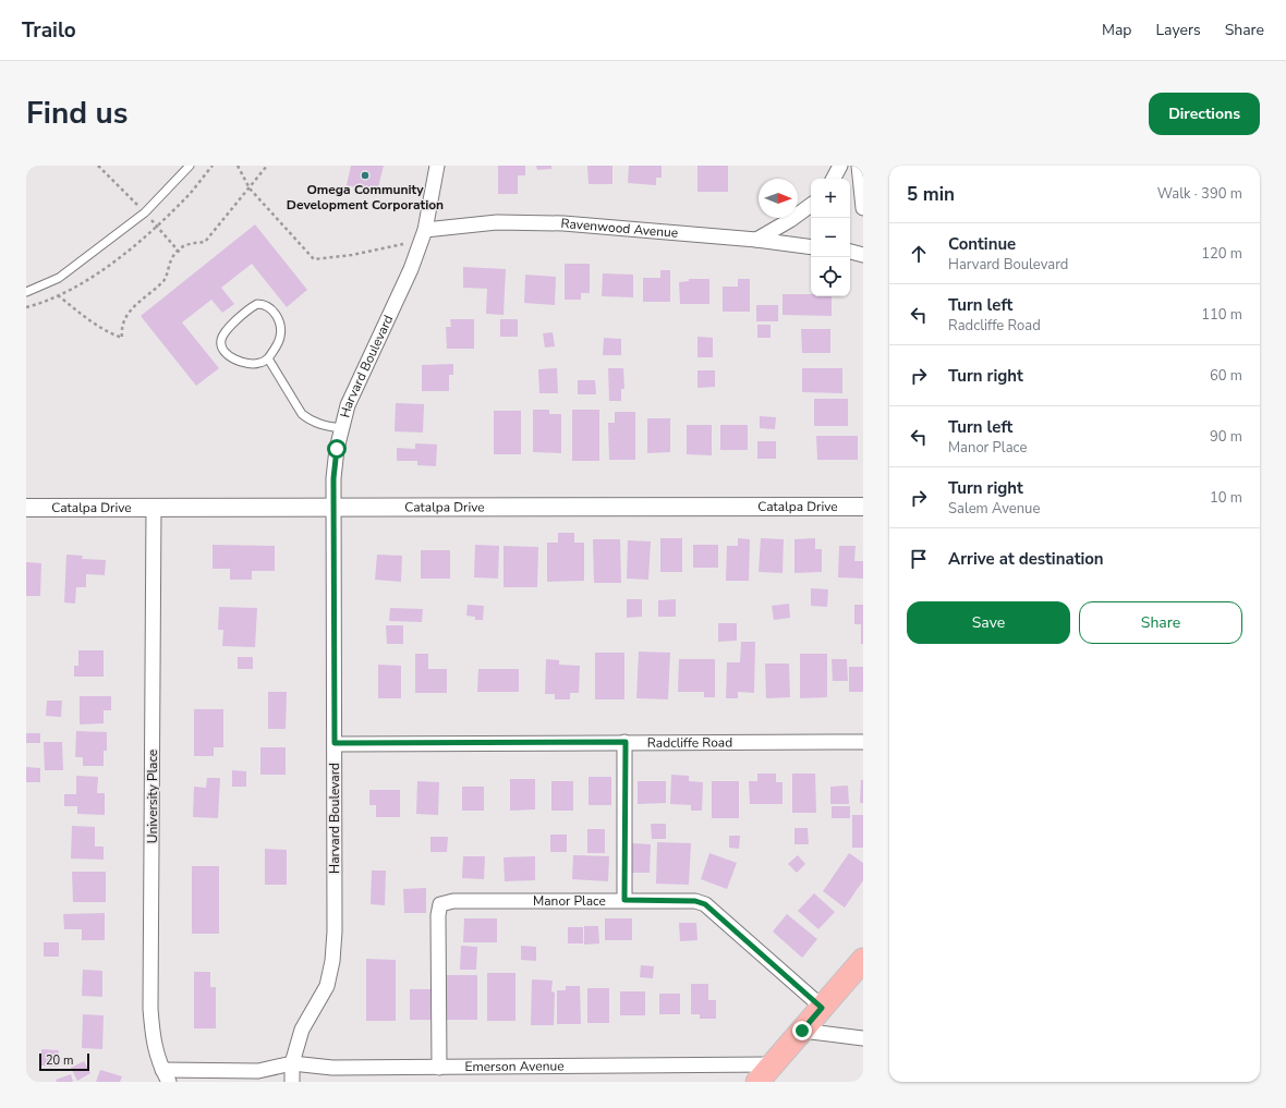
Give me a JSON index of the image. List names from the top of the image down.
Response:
{
  "streets": {
    "street": [
      "Ravenwood Avenue",
      "Harvard Boulevard",
      "Catalpa Drive",
      "Radcliffe Road",
      "University Place",
      "Manor Place",
      "Emerson Avenue"
    ]
  },
  "crossings": [
    ["Ravenwood Avenue", "Harvard Boulevard"],
    ["Harvard Boulevard", "Catalpa Drive"],
    ["Harvard Boulevard", "Radcliffe Road"],
    ["Harvard Boulevard", "Emerson Avenue"],
    ["Catalpa Drive", "University Place"],
    ["Manor Place", "Emerson Avenue"]
  ],
  "places": ["Omega Community Development Corporation"],
  "scale_bar": "20 m",
  "north": "right",
  "page": {
    "header": "Trailo",
    "nav": ["Map", "Layers", "Share"],
    "title": "Find us",
    "buttons": [
      "Directions",
      ["Save", "Share"]
    ],
    "heading": ["5 min", "Walk · 390 m"],
    "map_buttons": ["+", "−"],
    "list": [
      ["Continue", "Harvard Boulevard", "120 m"],
      ["Turn left", "Radcliffe Road", "110 m"],
      ["Turn right", "60 m"],
      ["Turn left", "Manor Place", "90 m"],
      ["Turn right", "Salem Avenue", "10 m"],
      "Arrive at destination"
    ],
    "scale": "20 m"
  }
}
